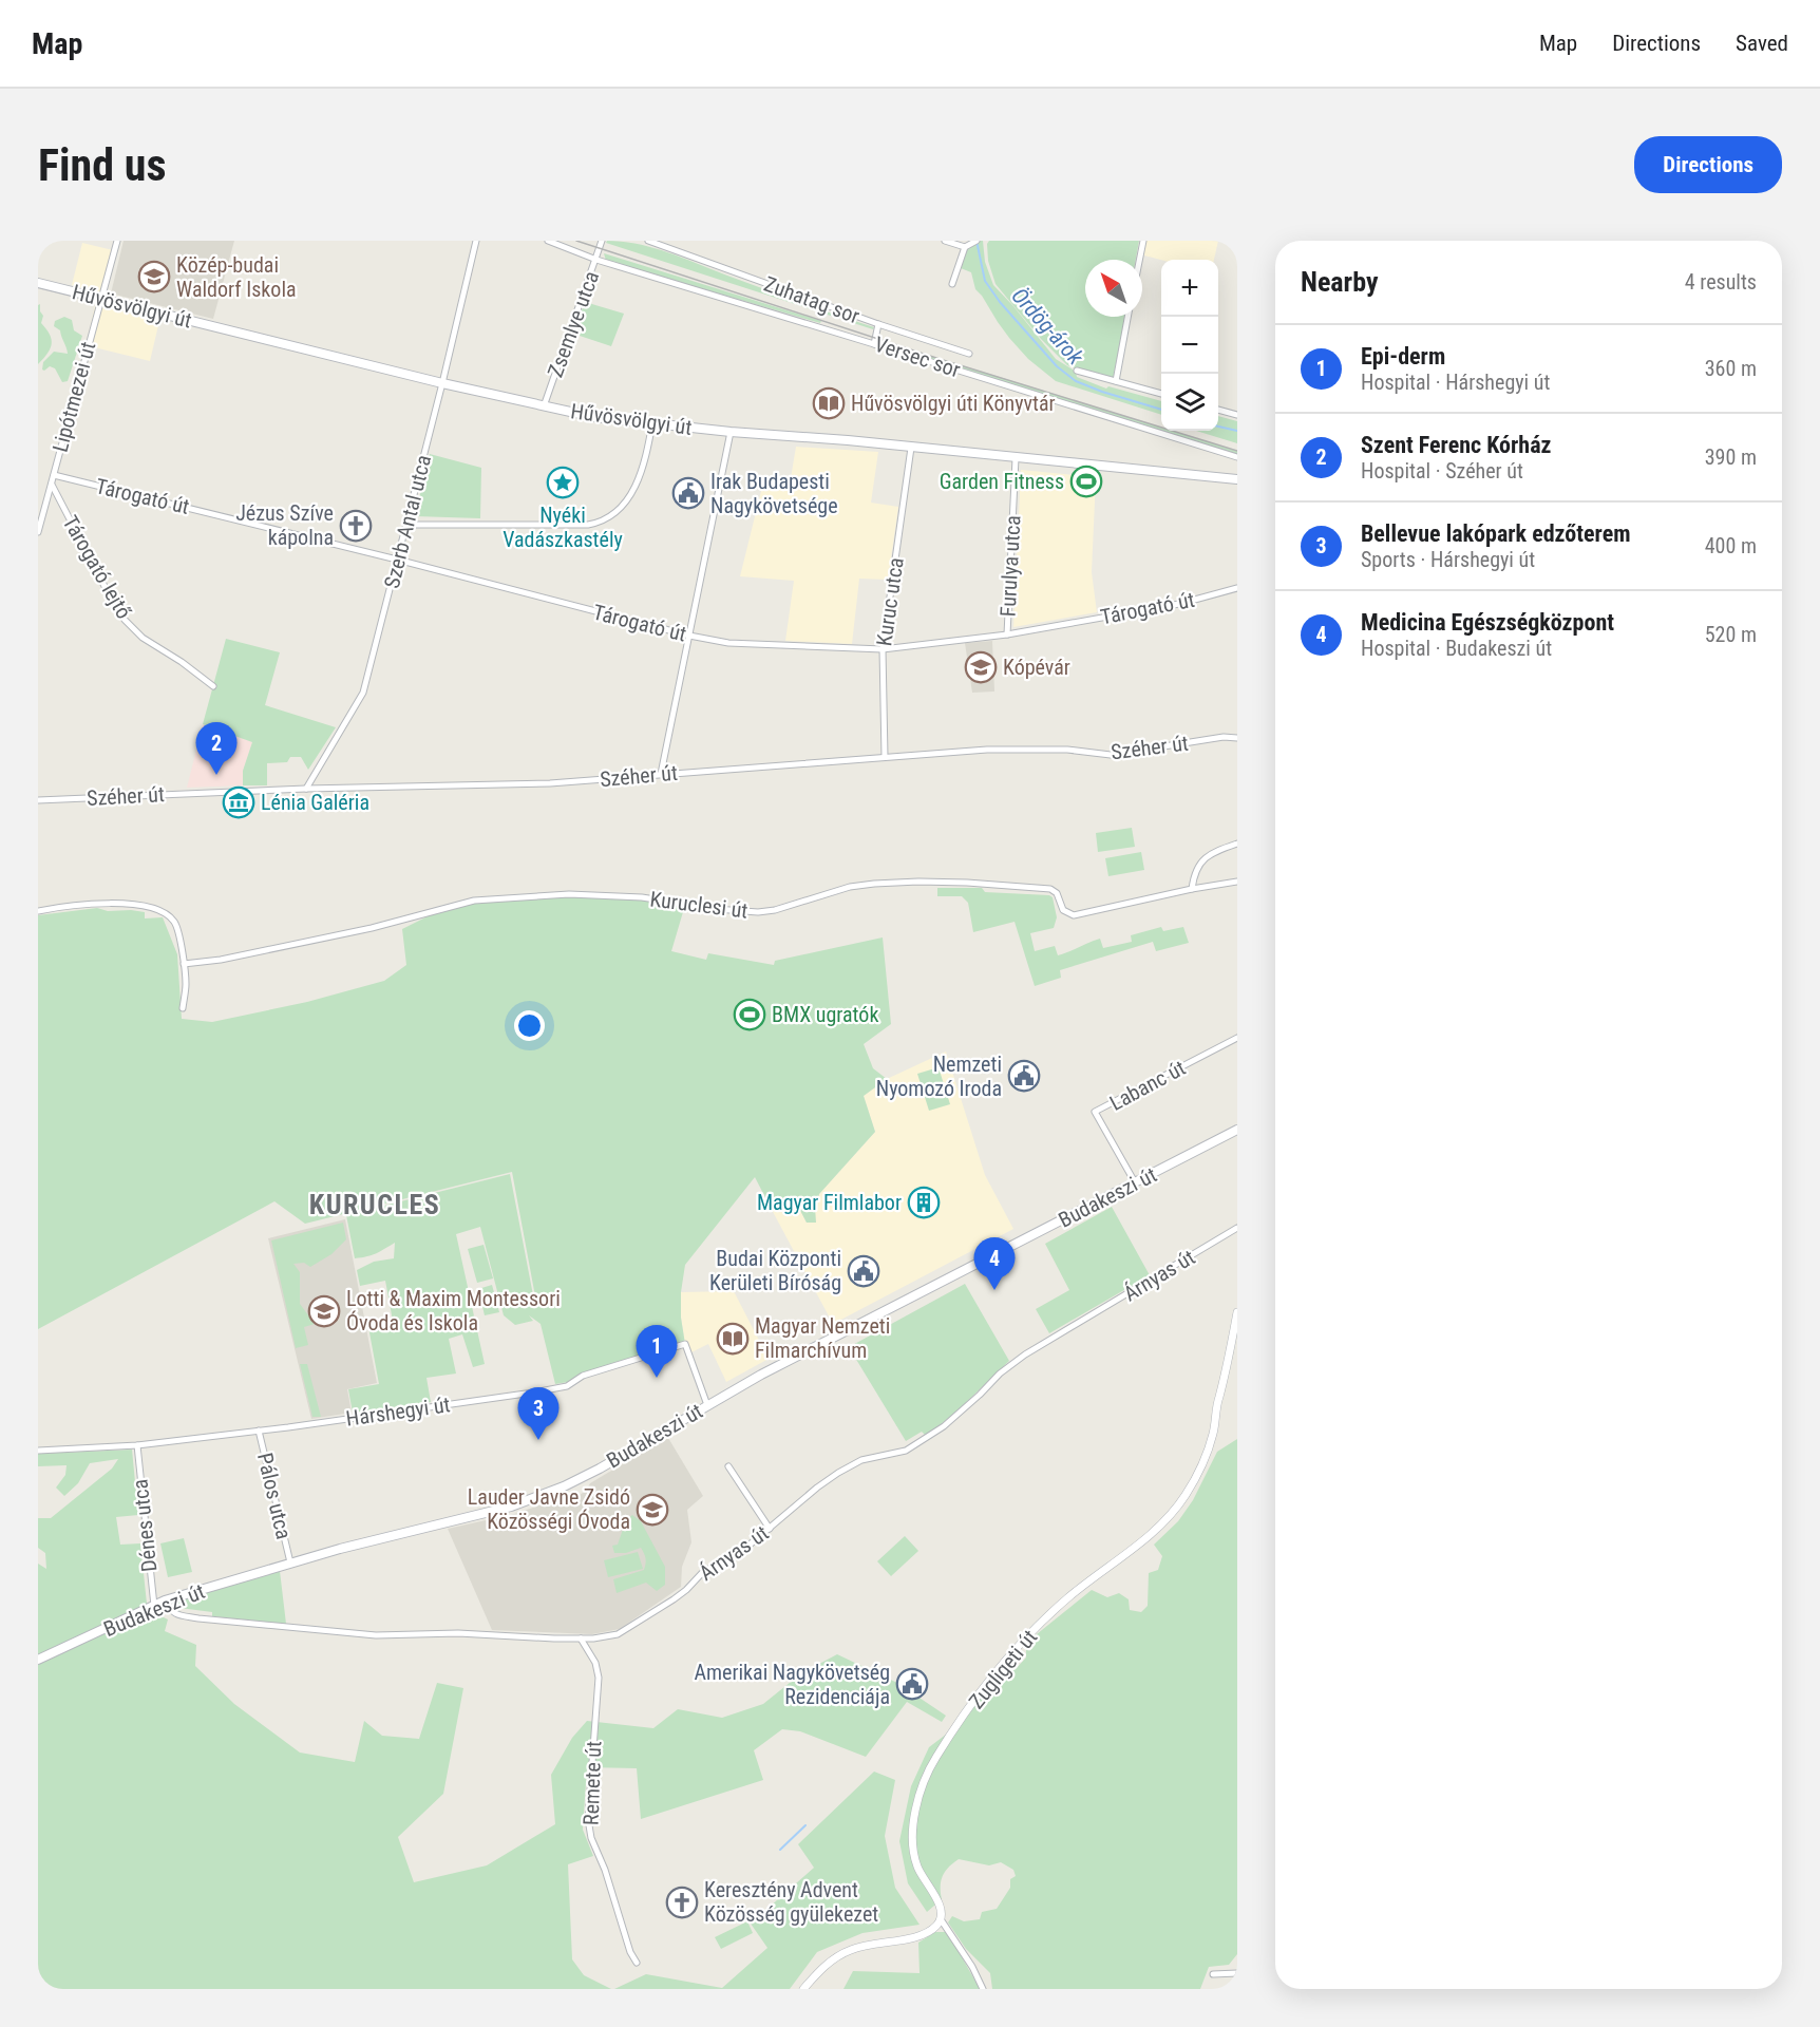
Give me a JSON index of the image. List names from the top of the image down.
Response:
{
  "streets": {
    "main road": ["Hűvösvölgyi út", "Budakeszi út"],
    "street": [
      "Zuhatag sor",
      "Zsemlye utca",
      "Versec sor",
      "Lipótmezei út",
      "Tárogató út",
      "Szerb Antal utca",
      "Furulya utca",
      "Tárogató lejtő",
      "Kuruc utca",
      "Széher út",
      "Kuruclesi út",
      "Labanc út",
      "Árnyas út",
      "Hárshegyi út",
      "Pálos utca",
      "Dénes utca",
      "Zugligeti út",
      "Remete út"
    ]
  },
  "crossings": [
    ["Hűvösvölgyi út", "Zsemlye utca"],
    ["Hűvösvölgyi út", "Lipótmezei út"],
    ["Hűvösvölgyi út", "Szerb Antal utca"],
    ["Hűvösvölgyi út", "Furulya utca"],
    ["Hűvösvölgyi út", "Kuruc utca"],
    ["Zsemlye utca", "Versec sor"],
    ["Lipótmezei út", "Tárogató út"],
    ["Lipótmezei út", "Tárogató lejtő"],
    ["Tárogató út", "Szerb Antal utca"],
    ["Tárogató út", "Furulya utca"],
    ["Tárogató út", "Kuruc utca"],
    ["Szerb Antal utca", "Széher út"],
    ["Kuruc utca", "Széher út"],
    ["Labanc út", "Budakeszi út"],
    ["Budakeszi út", "Árnyas út"],
    ["Budakeszi út", "Hárshegyi út"],
    ["Budakeszi út", "Pálos utca"],
    ["Budakeszi út", "Dénes utca"],
    ["Árnyas út", "Remete út"],
    ["Hárshegyi út", "Pálos utca"],
    ["Hárshegyi út", "Dénes utca"]
  ],
  "districts": ["KURUCLES"],
  "water": ["Ördög-árok"],
  "places": {
    "school or university": [
      "Közép-budai Waldorf Iskola",
      "Kópévár",
      "Lotti & Maxim Montessori Óvoda és Iskola",
      "Lauder Javne Zsidó Közösségi Óvoda"
    ],
    "library": ["Hűvösvölgyi úti Könyvtár", "Magyar Nemzeti Filmarchívum"],
    "sports": ["Garden Fitness", "BMX ugratók"],
    "place": ["Nyéki Vadászkastély"],
    "public building": [
      "Irak Budapesti Nagykövetsége",
      "Nemzeti Nyomozó Iroda",
      "Budai Központi Kerületi Bíróság",
      "Amerikai Nagykövetség Rezidenciája"
    ],
    "church": ["Jézus Szíve kápolna", "Keresztény Advent Közösség gyülekezet"],
    "museum": ["Lénia Galéria"],
    "building": ["Magyar Filmlabor"]
  },
  "north": "top left",
  "page": {
    "header": "Map",
    "nav": ["Map", "Directions", "Saved"],
    "buttons": "Directions",
    "title": "Find us",
    "heading": ["Nearby", "4 results"],
    "map_buttons": ["+", "−"],
    "list": [
      {
        "mark": "1",
        "name": "Epi-derm",
        "note": "Hospital · Hárshegyi út",
        "value": "360 m"
      },
      {
        "mark": "2",
        "name": "Szent Ferenc Kórház",
        "note": "Hospital · Széher út",
        "value": "390 m"
      },
      {
        "mark": "3",
        "name": "Bellevue lakópark edzőterem",
        "note": "Sports · Hárshegyi út",
        "value": "400 m"
      },
      {
        "mark": "4",
        "name": "Medicina Egészségközpont",
        "note": "Hospital · Budakeszi út",
        "value": "520 m"
      }
    ],
    "pins": [
      "2",
      "4",
      "1",
      "3"
    ]
  }
}
